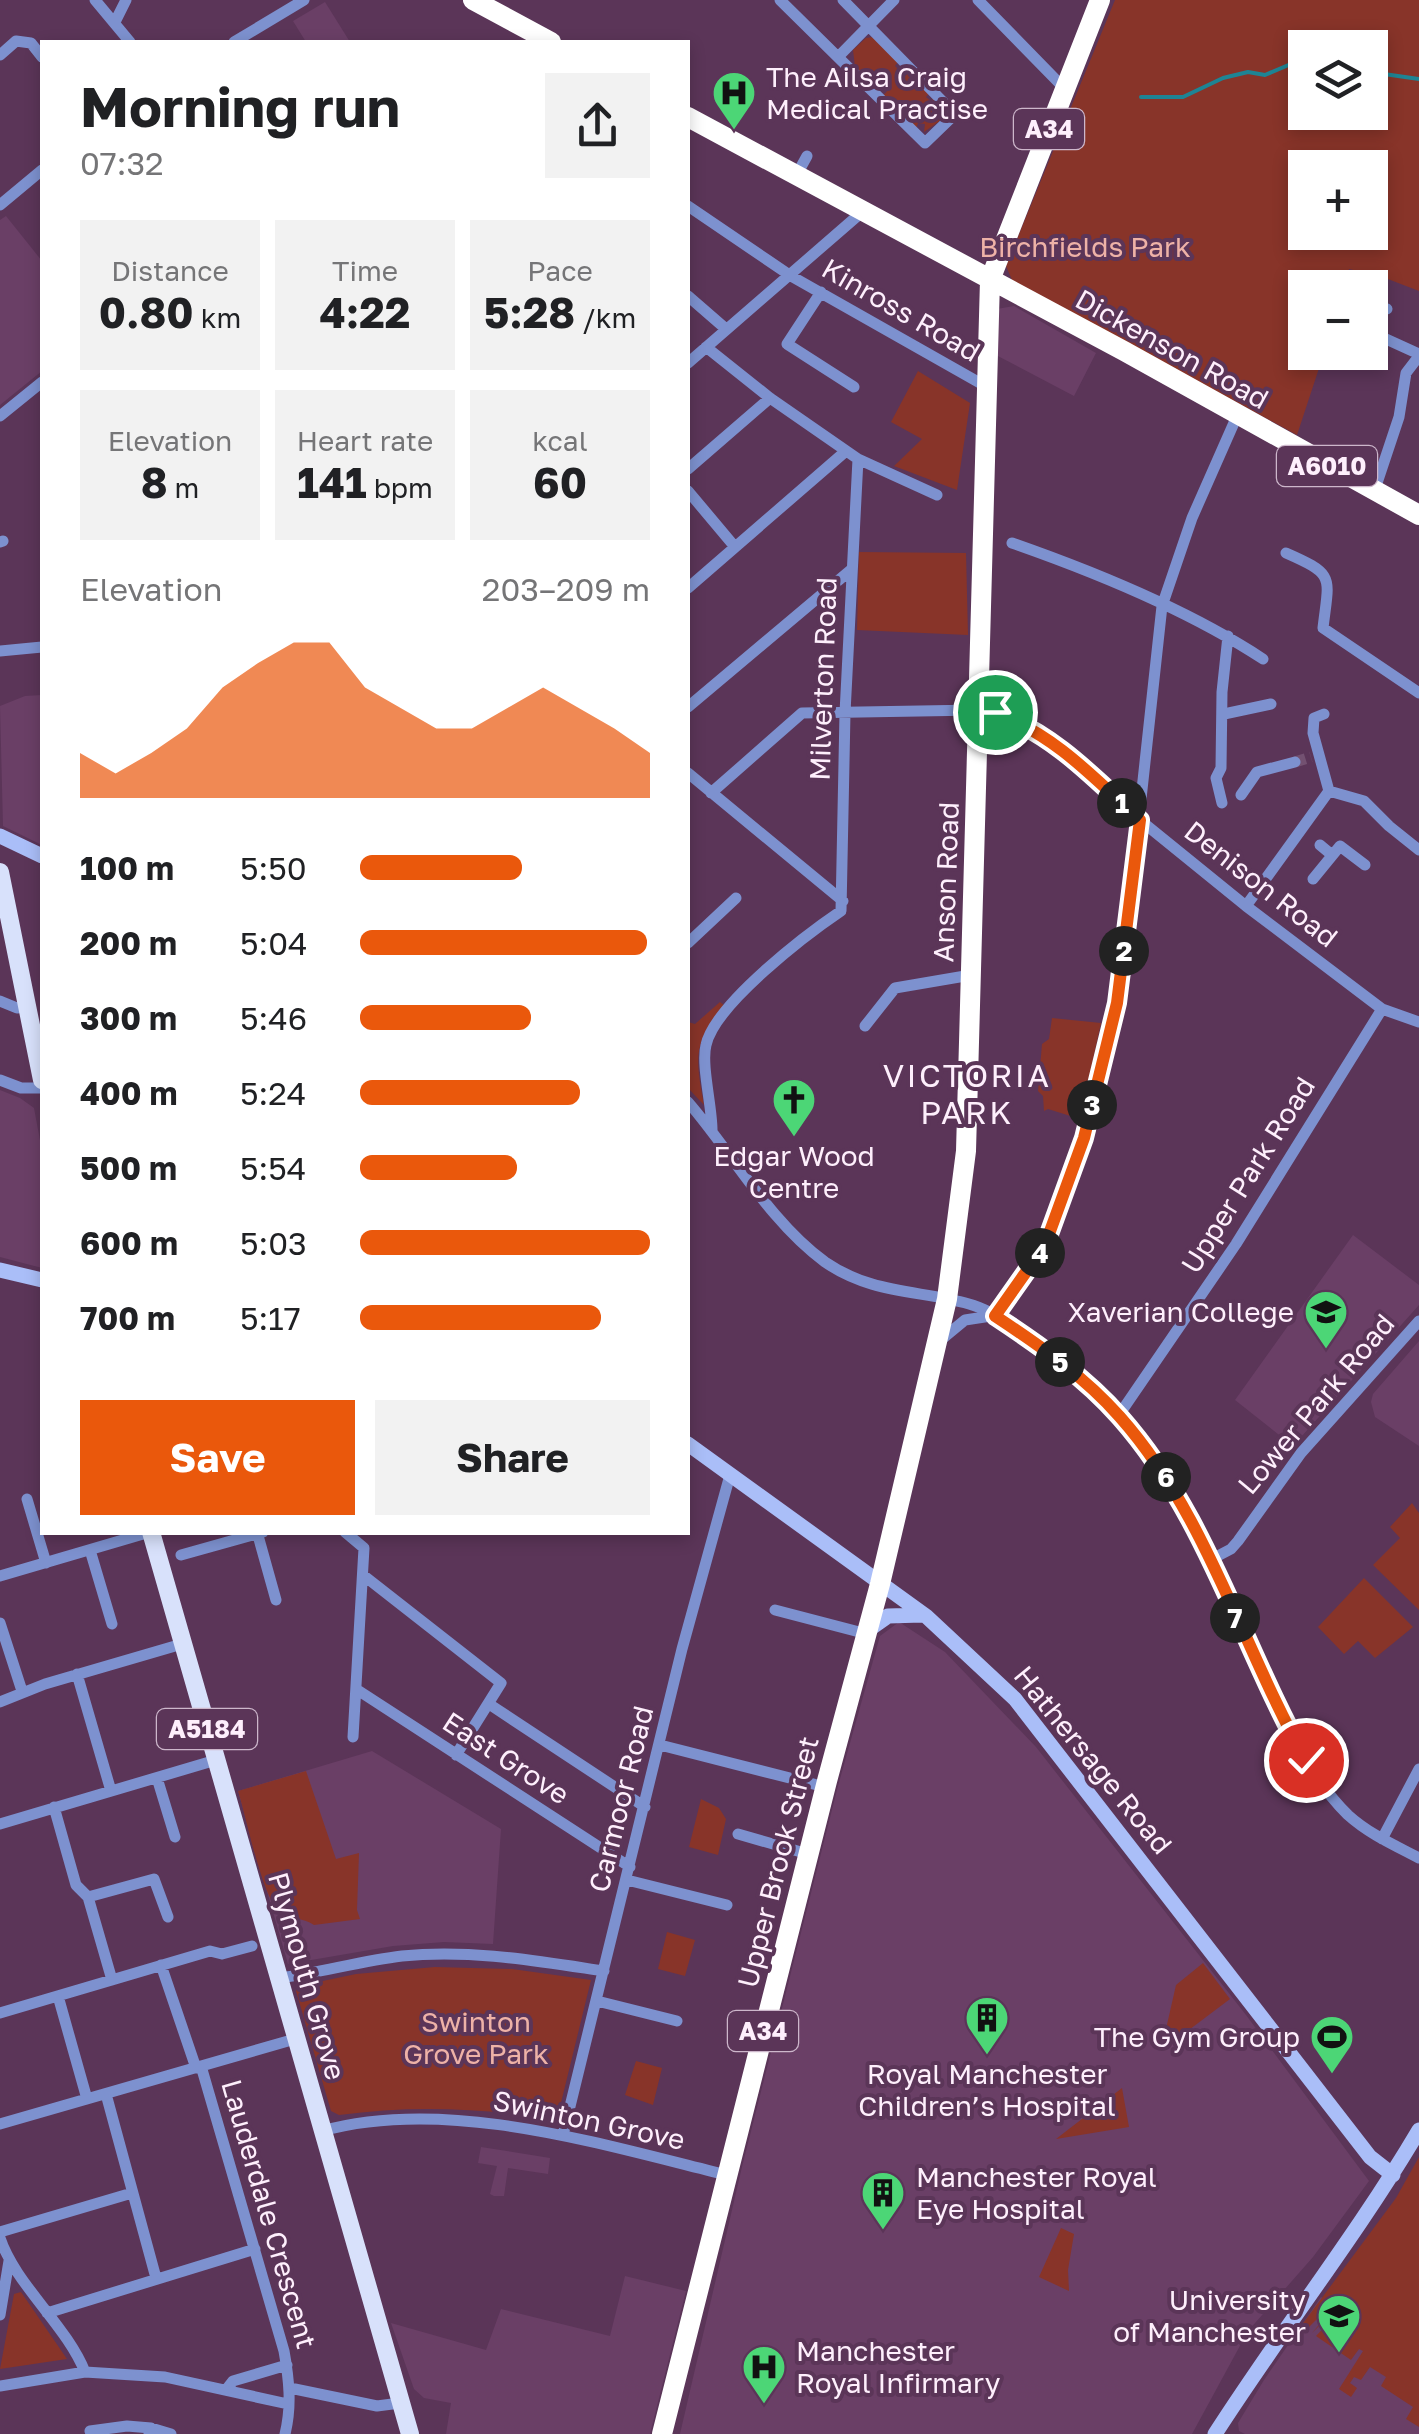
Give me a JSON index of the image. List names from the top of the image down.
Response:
{
  "streets": {
    "highway": [
      "A34",
      "Dickenson Road",
      "A6010",
      "Anson Road",
      "Upper Brook Street"
    ],
    "main road": ["A5184", "Plymouth Grove"],
    "street": [
      "Kinross Road",
      "Milverton Road",
      "Denison Road",
      "Upper Park Road",
      "Lower Park Road",
      "East Grove",
      "Hathersage Road",
      "Carmoor Road",
      "Swinton Grove",
      "Lauderdale Crescent"
    ]
  },
  "crossings": [
    ["A34", "Dickenson Road"],
    ["A34", "Anson Road"],
    ["Kinross Road", "Anson Road"],
    ["Dickenson Road", "Anson Road"],
    ["Milverton Road", "Denison Road"],
    ["Anson Road", "Denison Road"],
    ["Anson Road", "Upper Brook Street"],
    ["Denison Road", "Upper Park Road"],
    ["East Grove", "Carmoor Road"],
    ["Hathersage Road", "Carmoor Road"],
    ["Hathersage Road", "Upper Brook Street"],
    ["Carmoor Road", "Swinton Grove"],
    ["Upper Brook Street", "Swinton Grove"],
    ["Plymouth Grove", "Swinton Grove"]
  ],
  "districts": ["VICTORIA PARK"],
  "parks": ["Birchfields Park", "Swinton Grove Park"],
  "places": {
    "hospital": ["The Ailsa Craig Medical Practise", "Manchester Royal Infirmary"],
    "church": ["Edgar Wood Centre"],
    "school or university": ["Xaverian College", "University of Manchester"],
    "building": ["Royal Manchester Children’s Hospital", "Manchester Royal Eye Hospital"],
    "sports": ["The Gym Group"]
  },
  "page": {
    "map_buttons": ["+", "−"],
    "heading": ["Morning run", "07:32"],
    "stats": [
      ["Distance", "0.80 km"],
      ["Time", "4:22"],
      ["Pace", "5:28 /km"],
      ["Elevation", "8 m"],
      ["Heart rate", "141 bpm"],
      ["kcal", "60"]
    ],
    "chart": ["Elevation", "203–209 m"],
    "pins": [
      "1",
      "2",
      "3",
      "4",
      "5",
      "6",
      "7"
    ],
    "list": [
      {
        "name": "100 m",
        "note": "5:50"
      },
      {
        "name": "200 m",
        "note": "5:04"
      },
      {
        "name": "300 m",
        "note": "5:46"
      },
      {
        "name": "400 m",
        "note": "5:24"
      },
      {
        "name": "500 m",
        "note": "5:54"
      },
      {
        "name": "600 m",
        "note": "5:03"
      },
      {
        "name": "700 m",
        "note": "5:17"
      }
    ],
    "buttons": ["Save", "Share"]
  }
}
